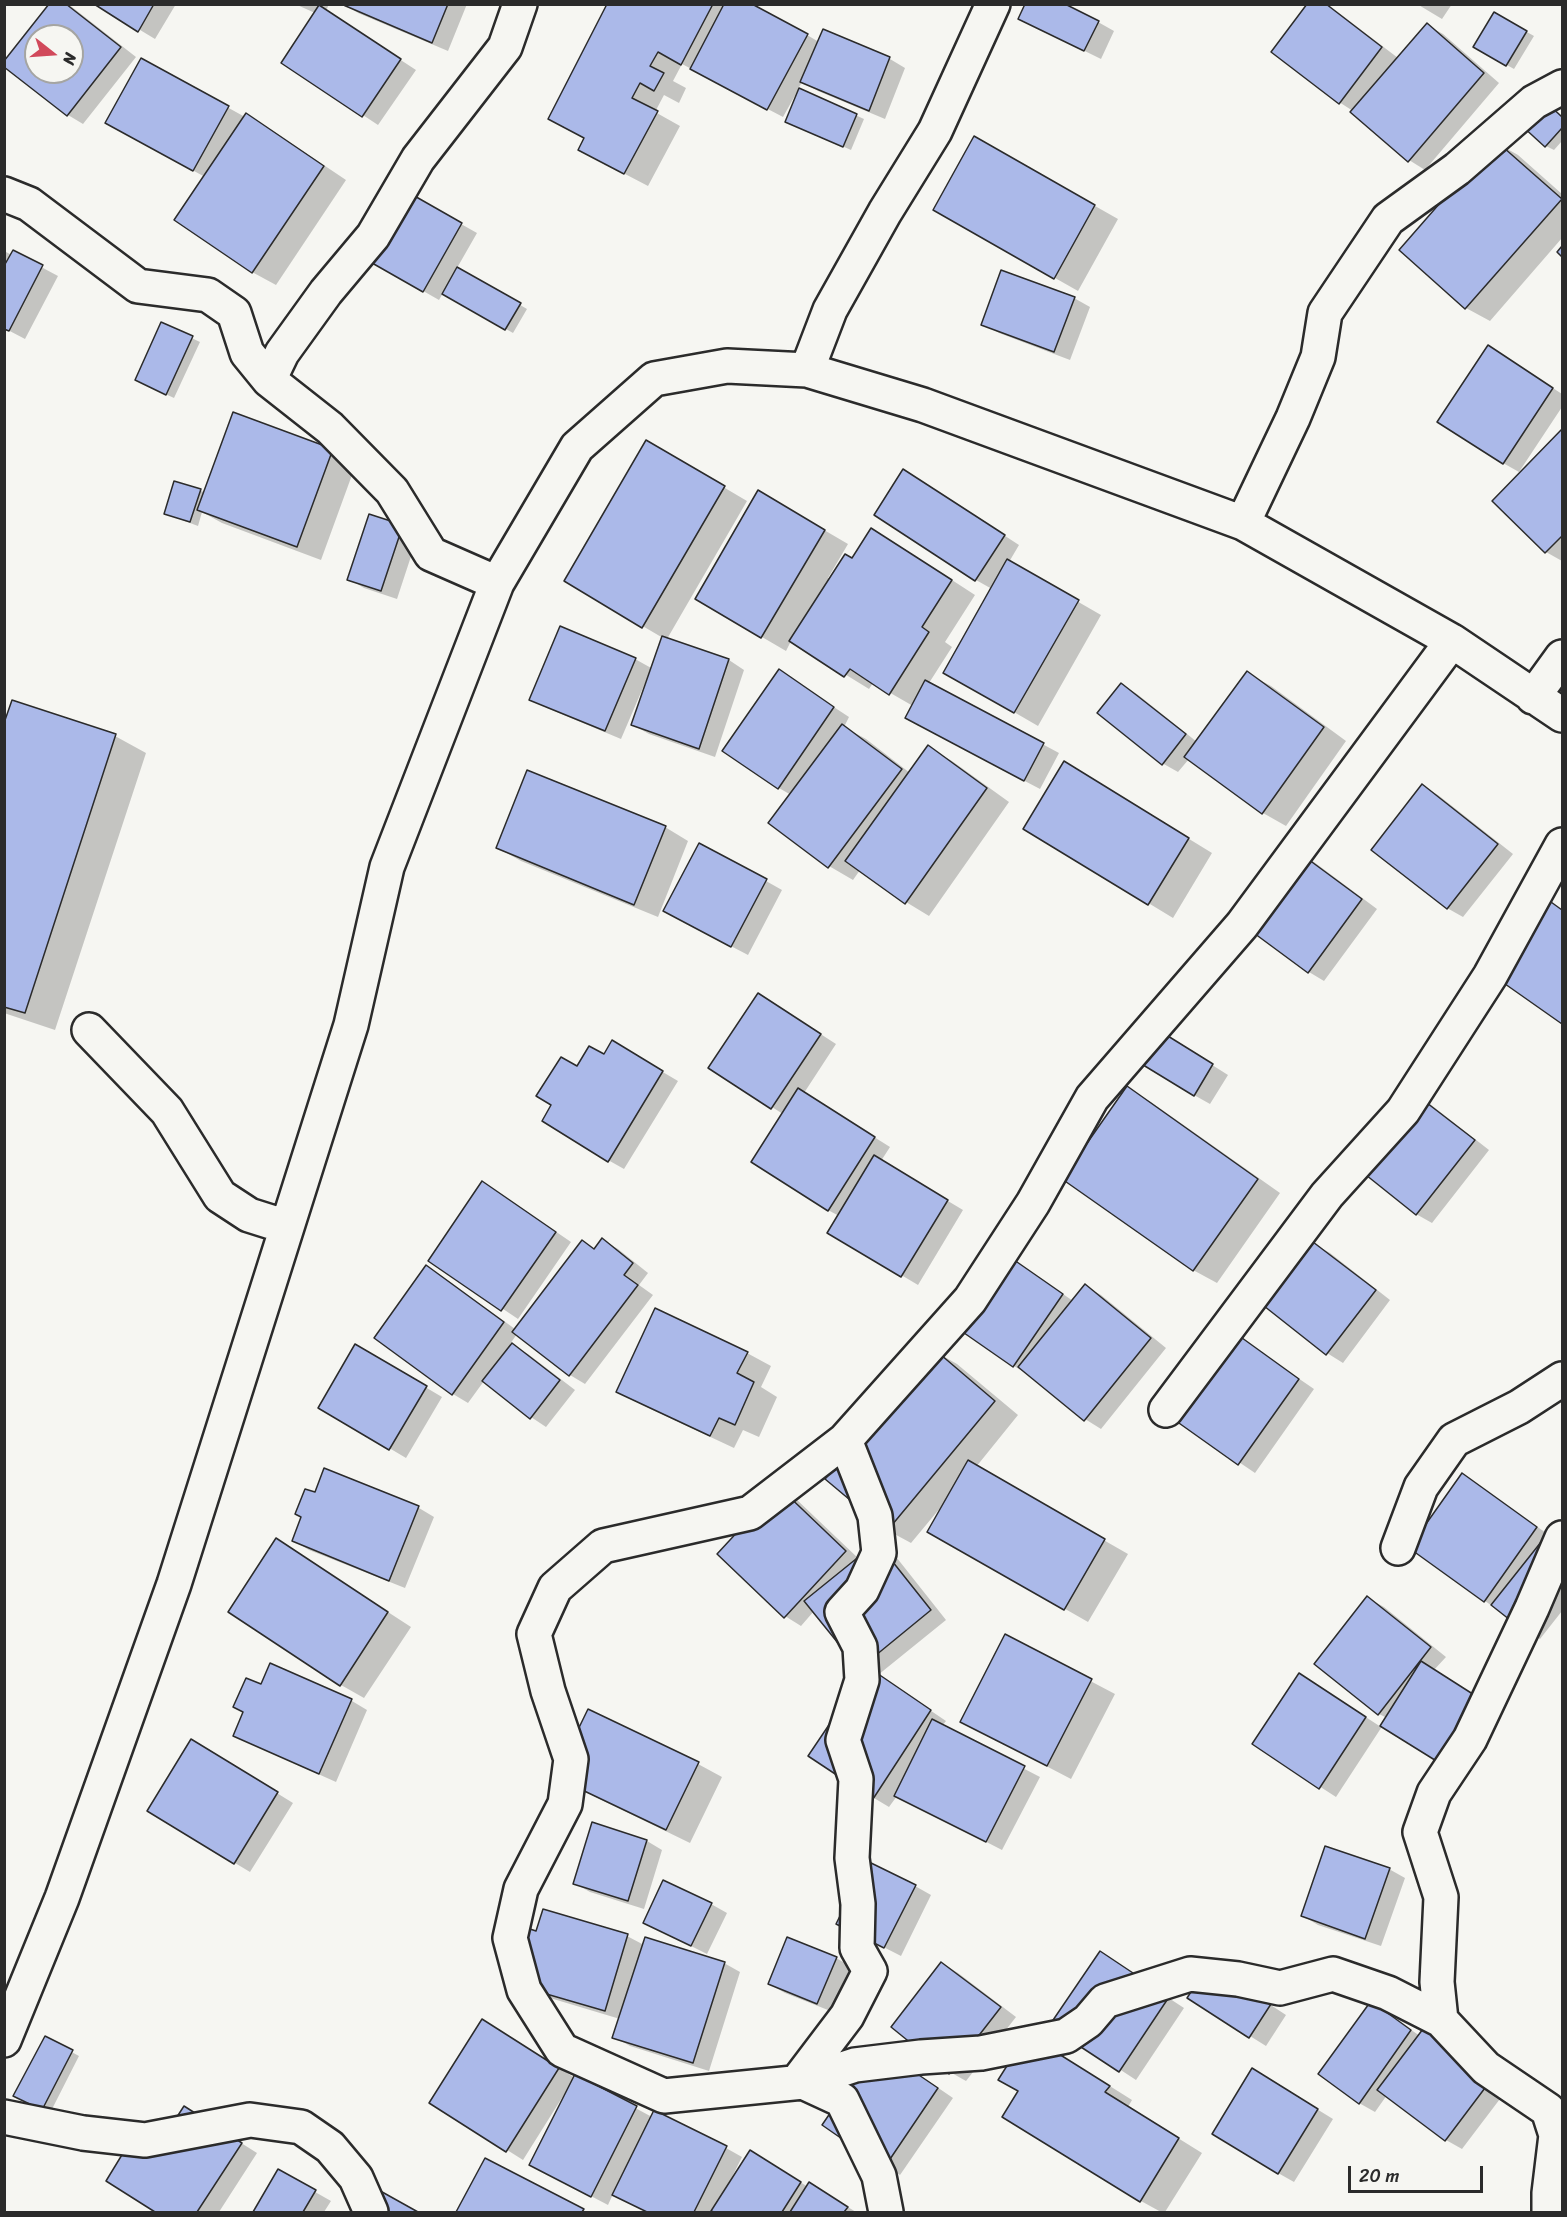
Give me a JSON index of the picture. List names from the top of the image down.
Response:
{
  "scale_bar": "20 m",
  "north": "right"
}
